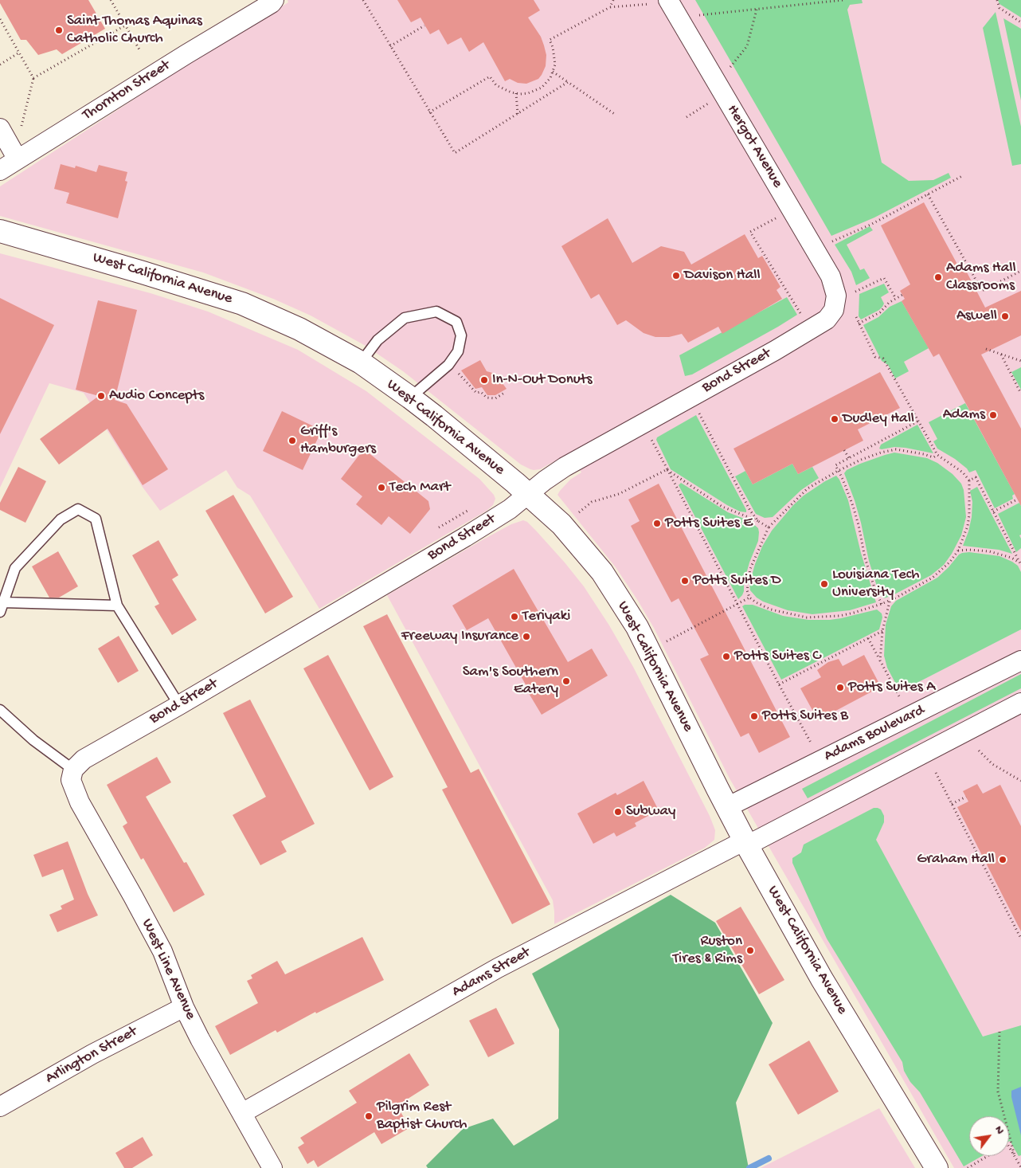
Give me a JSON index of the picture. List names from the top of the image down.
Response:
{
  "streets": {
    "main road": ["West California Avenue"],
    "street": [
      "Thornton Street",
      "Hergot Avenue",
      "Bond Street",
      "Adams Boulevard",
      "West Line Avenue",
      "Adams Street",
      "Arlington Street"
    ]
  },
  "crossings": [
    ["Hergot Avenue", "Bond Street"],
    ["West California Avenue", "Bond Street"],
    ["West California Avenue", "Adams Boulevard"],
    ["West California Avenue", "Adams Street"],
    ["Bond Street", "West Line Avenue"],
    ["West Line Avenue", "Adams Street"],
    ["West Line Avenue", "Arlington Street"]
  ],
  "places": [
    "Saint Thomas Aquinas Catholic Church",
    "Davison Hall",
    "Adams Hall Classrooms",
    "Aswell",
    "In-N-Out Donuts",
    "Audio Concepts",
    "Adams",
    "Dudley Hall",
    "Griff's Hamburgers",
    "Tech Mart",
    "Potts Suites E",
    "Potts Suites D",
    "Louisiana Tech University",
    "Teriyaki",
    "Freeway Insurance",
    "Potts Suites C",
    "Sam's Southern Eatery",
    "Potts Suites A",
    "Potts Suites B",
    "Subway",
    "Graham Hall",
    "Ruston Tires & Rims",
    "Pilgrim Rest Baptist Church"
  ],
  "north": "top right"
}
